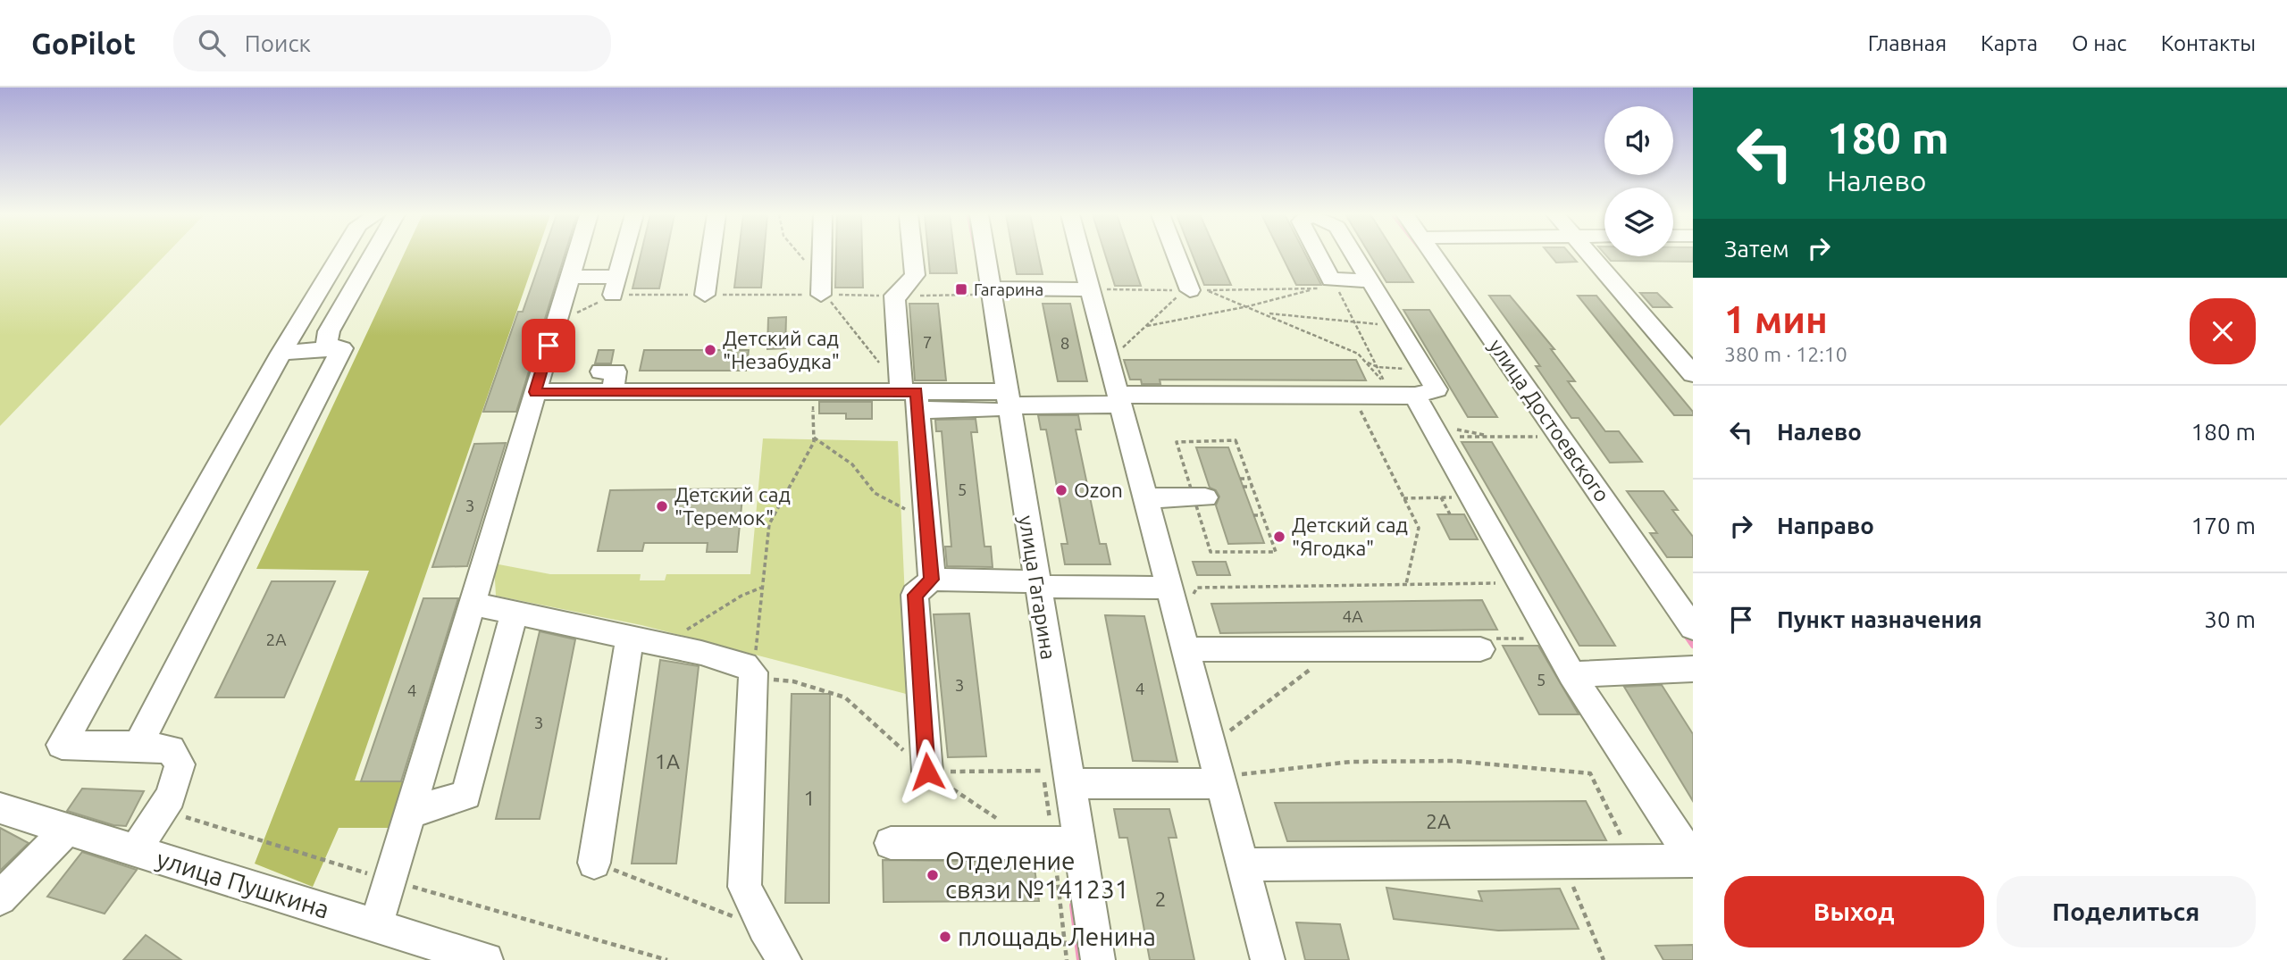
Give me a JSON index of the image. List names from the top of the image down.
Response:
{
  "streets": {
    "street": ["улица Достоевского", "улица Гагарина", "улица Пушкина"]
  },
  "places": {
    "transit": ["Гагарина"],
    "other": [
      "Детский сад \"Незабудка\"",
      "Ozon",
      "Детский сад \"Теремок\"",
      "Детский сад \"Ягодка\"",
      "Отделение связи №141231",
      "площадь Ленина"
    ]
  },
  "house_numbers": [
    "7",
    "8",
    "5",
    "3",
    "4А",
    "2А",
    "5",
    "3",
    "4",
    "4",
    "3",
    "1А",
    "1",
    "2А",
    "2"
  ],
  "page": {
    "header": "GoPilot",
    "search": "Поиск",
    "nav": [
      "Главная",
      "Карта",
      "О нас",
      "Контакты"
    ],
    "turn": ["180 m", "Налево"],
    "then": "Затем",
    "heading": ["1 мин", "380 m · 12:10"],
    "list": [
      {
        "name": "Налево",
        "value": "180 m"
      },
      {
        "name": "Направо",
        "value": "170 m"
      },
      {
        "name": "Пункт назначения",
        "value": "30 m"
      }
    ],
    "buttons": ["Выход", "Поделиться"]
  }
}
